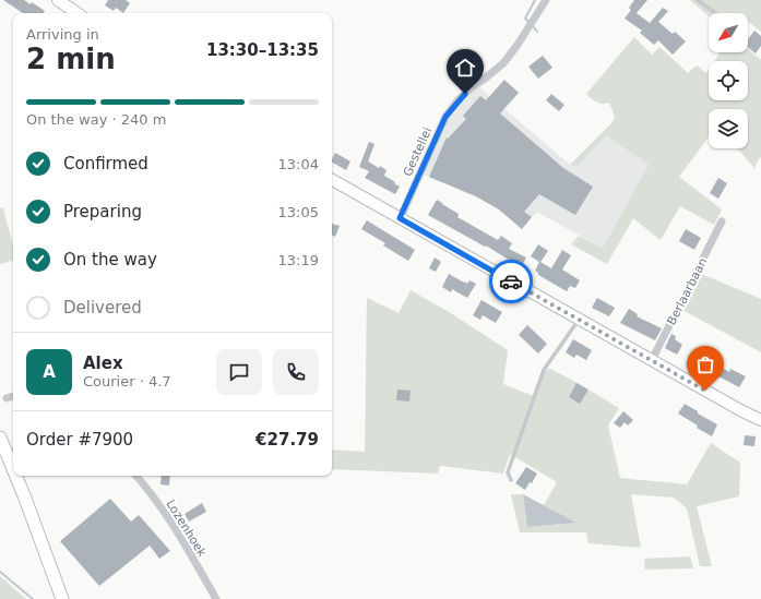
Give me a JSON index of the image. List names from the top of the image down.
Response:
{
  "streets": {
    "street": ["Gestellei", "Berlaarbaan", "Lozenhoek"]
  },
  "north": "bottom left",
  "page": {
    "heading": ["2 min", "Arriving in", "13:30–13:35"],
    "panel": [
      "Alex",
      "Courier · 4.7",
      "Order #7900",
      "€27.79"
    ],
    "bar": "On the way · 240 m",
    "list": [
      ["Confirmed", "13:04"],
      ["Preparing", "13:05"],
      ["On the way", "13:19"],
      "Delivered"
    ],
    "round": "A"
  }
}
